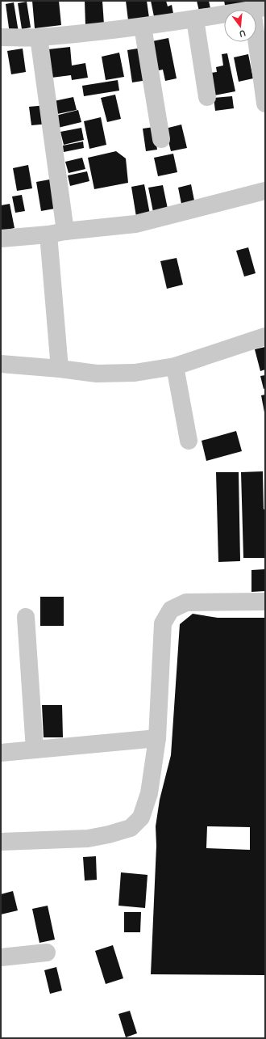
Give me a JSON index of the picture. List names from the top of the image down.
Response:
{
  "north": "bottom"
}
